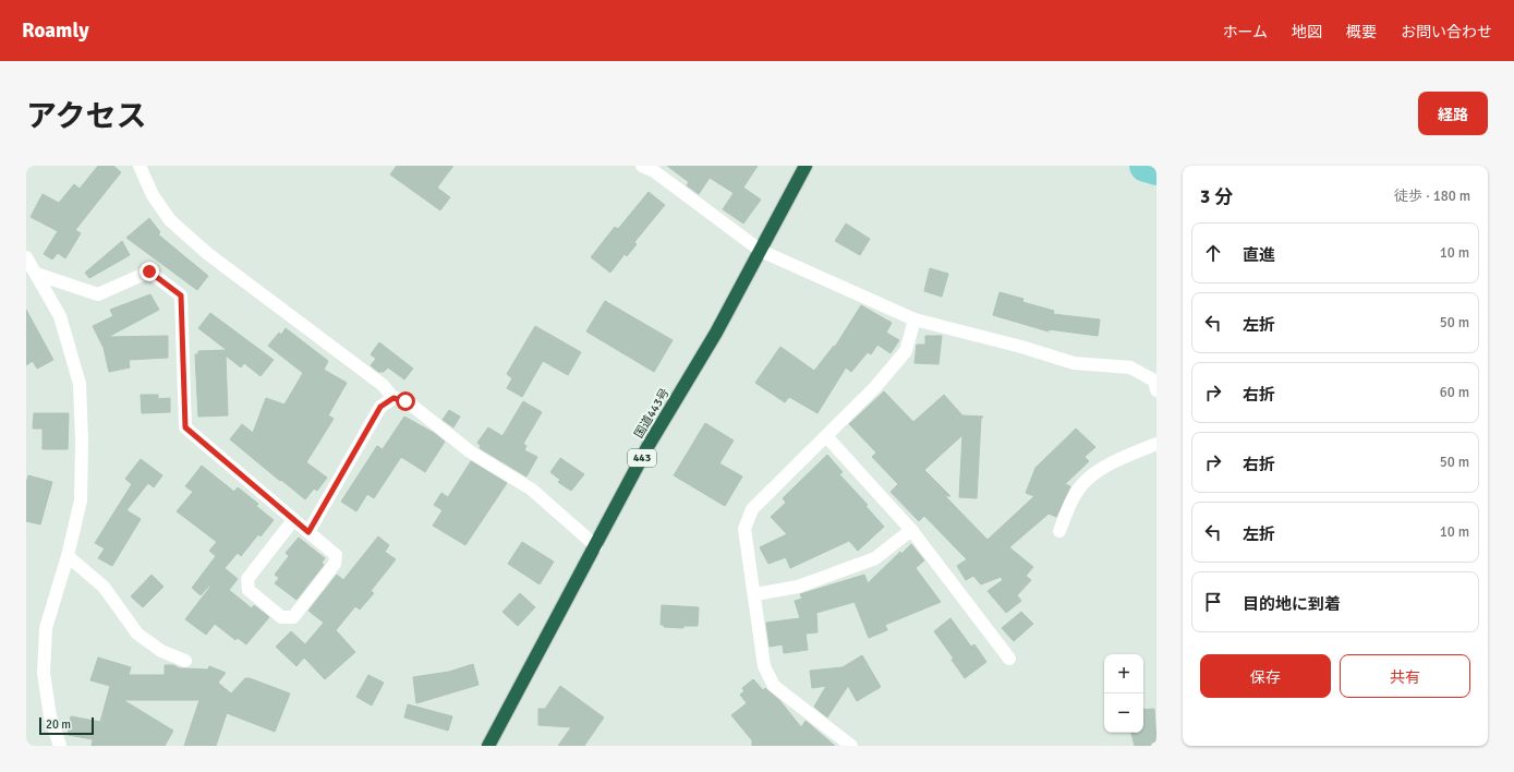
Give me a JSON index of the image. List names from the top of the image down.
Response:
{
  "streets": {
    "highway": ["国道443号", "443"]
  },
  "scale_bar": "20 m",
  "page": {
    "header": "Roamly",
    "nav": [
      "ホーム",
      "地図",
      "概要",
      "お問い合わせ"
    ],
    "title": "アクセス",
    "buttons": [
      "経路",
      ["保存", "共有"]
    ],
    "heading": ["3 分", "徒歩 · 180 m"],
    "list": [
      ["直進", "10 m"],
      ["左折", "50 m"],
      ["右折", "60 m"],
      ["右折", "50 m"],
      ["左折", "10 m"],
      "目的地に到着"
    ],
    "map_buttons": ["+", "−"],
    "scale": "20 m"
  }
}
